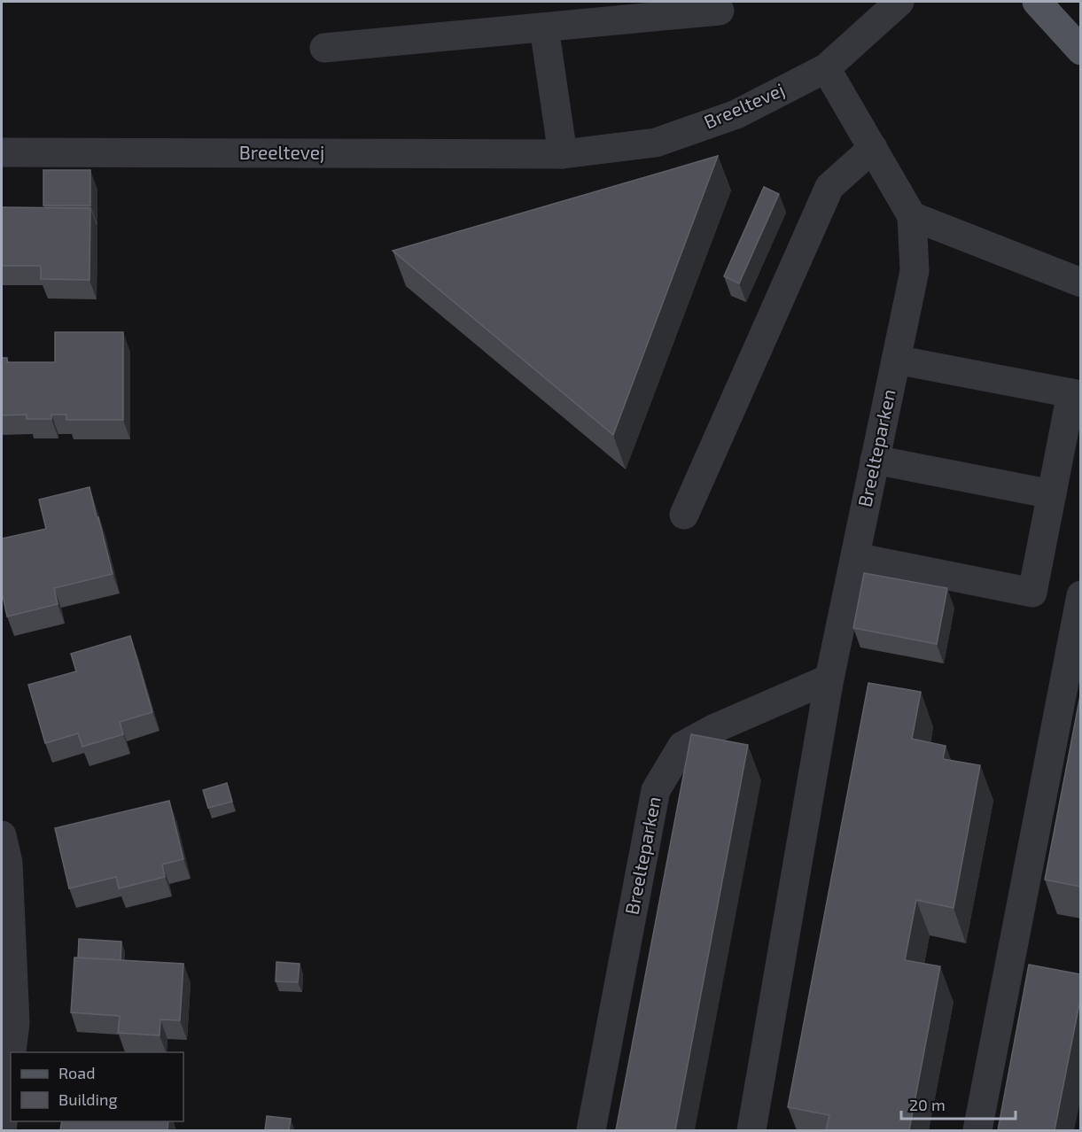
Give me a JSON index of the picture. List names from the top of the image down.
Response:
{
  "streets": {
    "street": ["Breeltevej", "Breelteparken"]
  },
  "crossings": [
    ["Breeltevej", "Breelteparken"]
  ],
  "legend": ["Road", "Building"],
  "scale_bar": "20 m"
}
